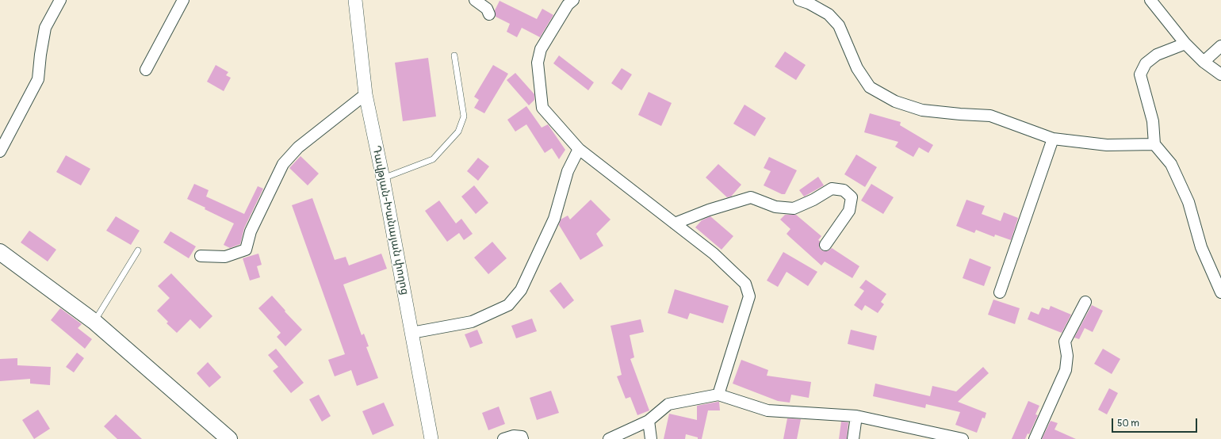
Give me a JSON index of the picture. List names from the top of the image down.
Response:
{
  "streets": {
    "street": ["Դավթյան-Խանայան փողոց"]
  },
  "scale_bar": "50 m"
}
